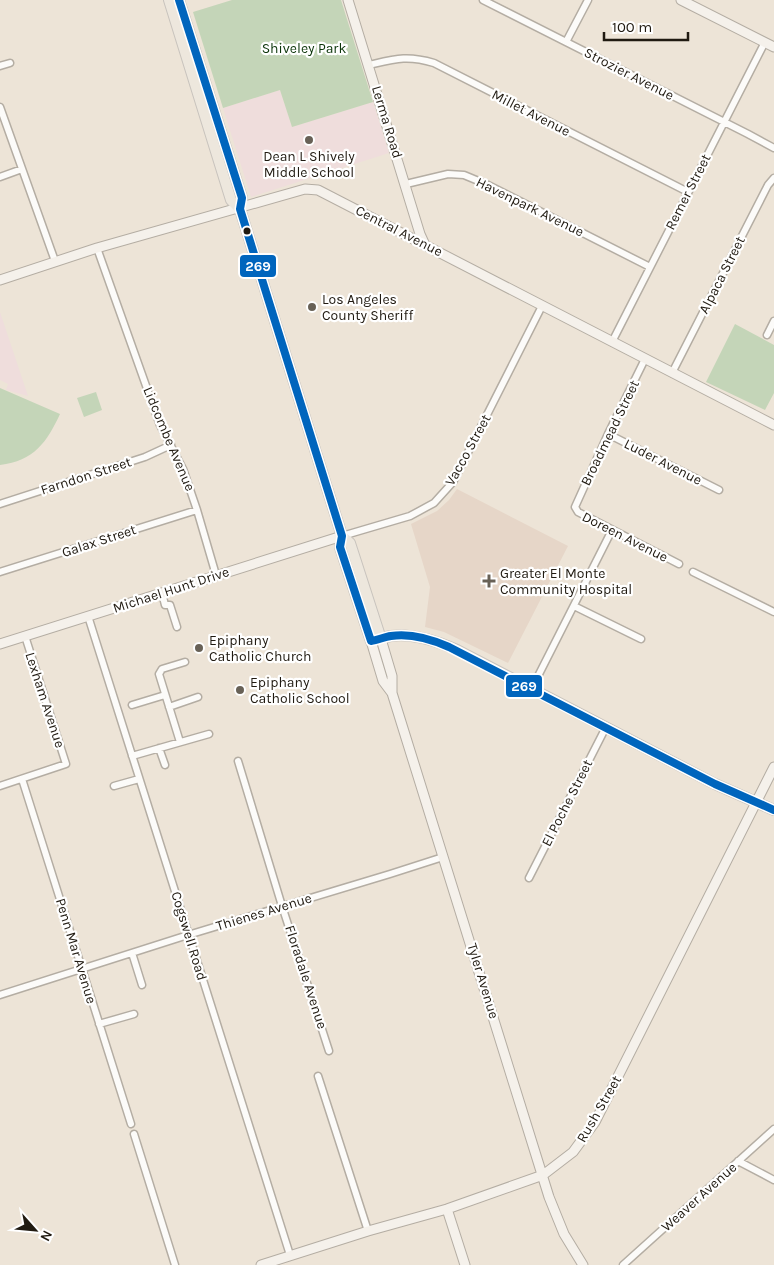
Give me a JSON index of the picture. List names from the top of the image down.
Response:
{
  "streets": {
    "street": [
      "Strozier Avenue",
      "Millet Avenue",
      "Lerma Road",
      "Remer Street",
      "Havenpark Avenue",
      "Central Avenue",
      "Alpaca Street",
      "Broadmead Street",
      "Lidcombe Avenue",
      "Vacco Street",
      "Luder Avenue",
      "Farndon Street",
      "Doreen Avenue",
      "Galax Street",
      "Michael Hunt Drive",
      "Lexham Avenue",
      "El Poche Street",
      "Thienes Avenue",
      "Cogswell Road",
      "Penn Mar Avenue",
      "Floradale Avenue",
      "Tyler Avenue",
      "Rush Street",
      "Weaver Avenue"
    ]
  },
  "crossings": [
    ["Strozier Avenue", "Remer Street"],
    ["Millet Avenue", "Lerma Road"],
    ["Millet Avenue", "Remer Street"],
    ["Lerma Road", "Havenpark Avenue"],
    ["Lerma Road", "Central Avenue"],
    ["Remer Street", "Havenpark Avenue"],
    ["Remer Street", "Central Avenue"],
    ["Central Avenue", "Alpaca Street"],
    ["Central Avenue", "Broadmead Street"],
    ["Central Avenue", "Lidcombe Avenue"],
    ["Central Avenue", "Vacco Street"],
    ["Broadmead Street", "Luder Avenue"],
    ["Broadmead Street", "Doreen Avenue"],
    ["Lidcombe Avenue", "Farndon Street"],
    ["Lidcombe Avenue", "Galax Street"],
    ["Lidcombe Avenue", "Michael Hunt Drive"],
    ["Vacco Street", "Michael Hunt Drive"],
    ["Michael Hunt Drive", "Lexham Avenue"],
    ["Michael Hunt Drive", "Cogswell Road"],
    ["Lexham Avenue", "Penn Mar Avenue"],
    ["Thienes Avenue", "Cogswell Road"],
    ["Thienes Avenue", "Penn Mar Avenue"],
    ["Thienes Avenue", "Floradale Avenue"],
    ["Thienes Avenue", "Tyler Avenue"],
    ["Cogswell Road", "Rush Street"],
    ["Tyler Avenue", "Rush Street"]
  ],
  "parks": ["Shiveley Park"],
  "places": {
    "other": [
      "Dean L Shively Middle School",
      "Los Angeles County Sheriff",
      "Epiphany Catholic Church",
      "Epiphany Catholic School"
    ],
    "health": ["Greater El Monte Community Hospital"]
  },
  "lines": ["transit line 269"],
  "scale_bar": "100 m",
  "north": "bottom right"
}
